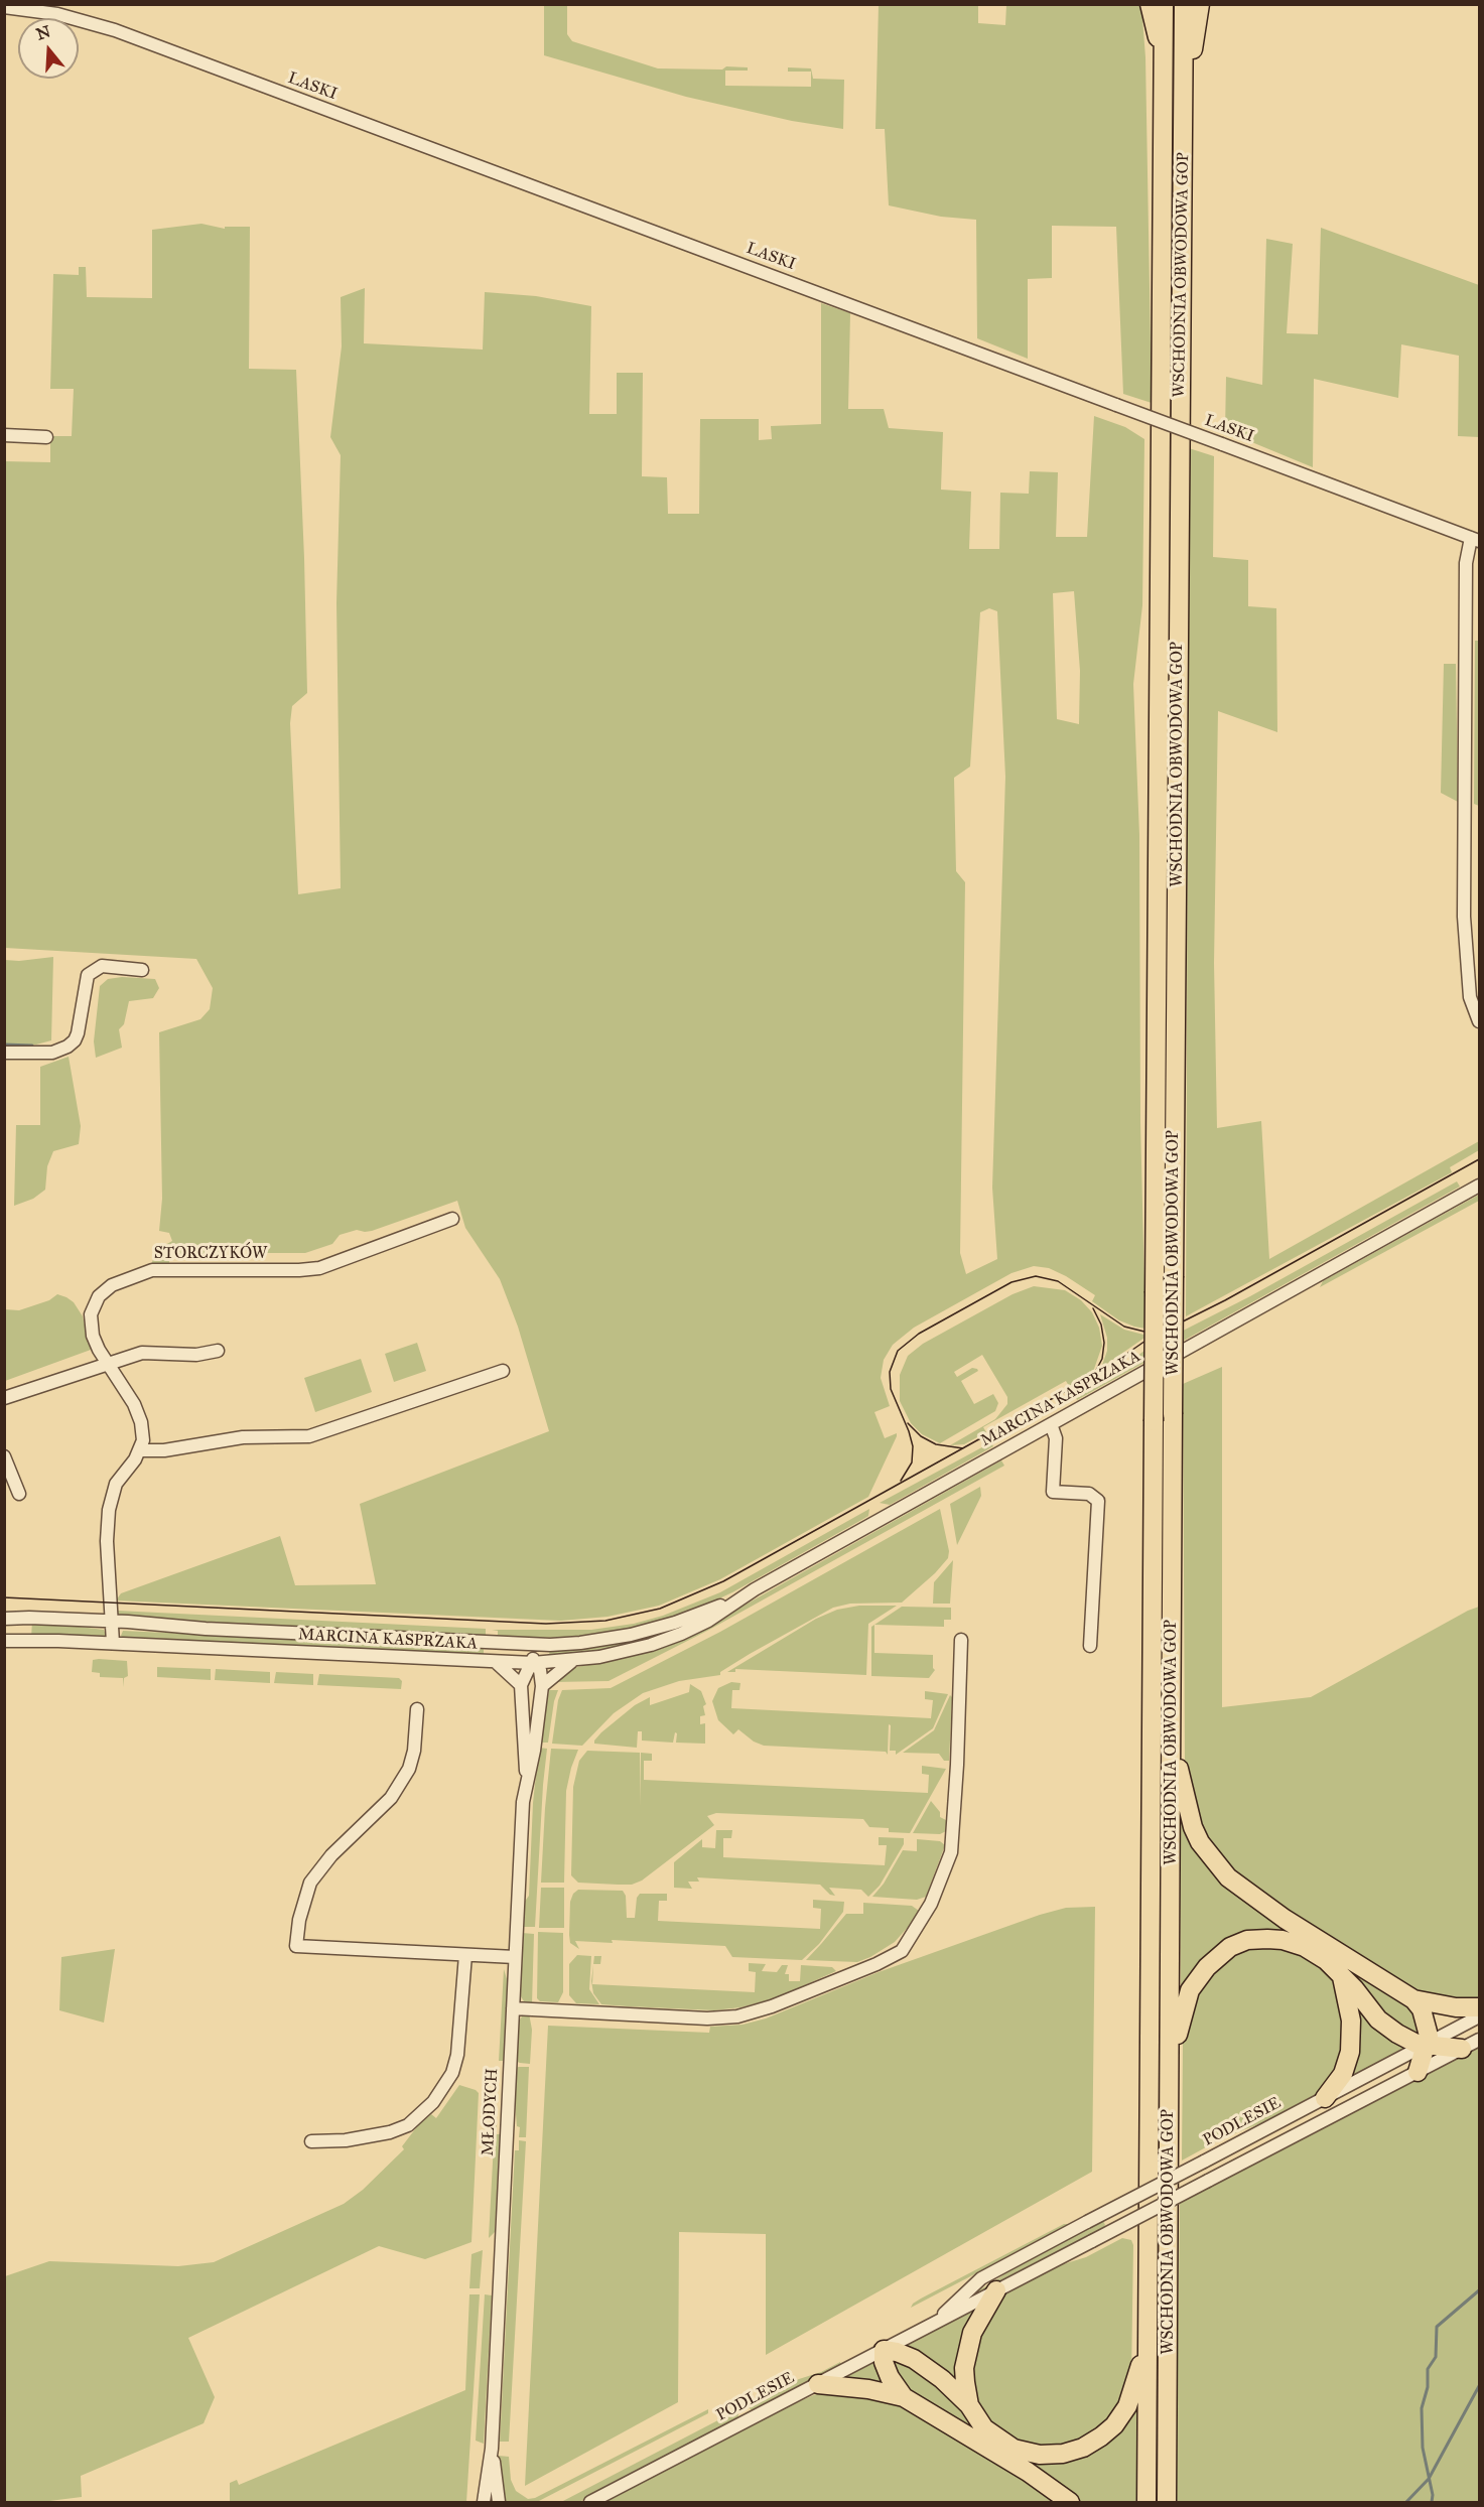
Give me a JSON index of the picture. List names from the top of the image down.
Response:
{
  "streets": {
    "highway": ["WSCHODNIA OBWODOWA GOP"],
    "street": [
      "LASKI",
      "STORCZYKÓW",
      "MARCINA KASPRZAKA",
      "MŁODYCH",
      "PODLESIE"
    ]
  },
  "crossings": [
    ["MARCINA KASPRZAKA", "MŁODYCH"]
  ],
  "north": "top"
}
